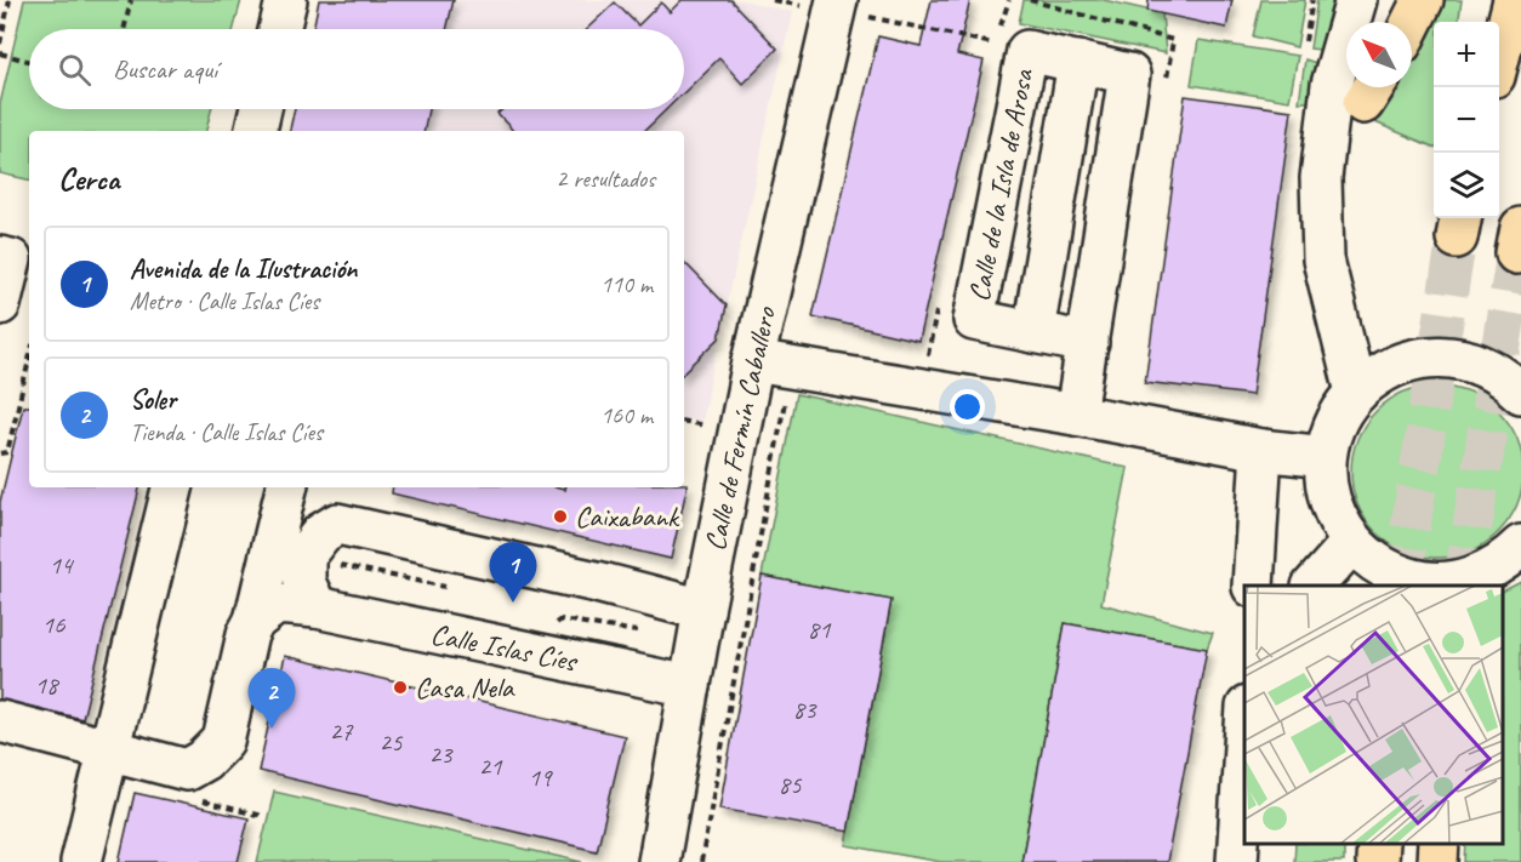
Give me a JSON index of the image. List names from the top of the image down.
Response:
{
  "streets": {
    "street": ["Calle de la Isla de Arosa", "Calle de Fermín Caballero", "Calle Islas Cíes"]
  },
  "crossings": [
    ["Calle de Fermín Caballero", "Calle Islas Cíes"]
  ],
  "places": ["Caixabank", "Casa Nela"],
  "house_numbers": [
    "14",
    "16",
    "81",
    "18",
    "83",
    "27",
    "25",
    "23",
    "21",
    "19",
    "85"
  ],
  "north": "top left",
  "page": {
    "map_buttons": ["+", "−"],
    "search": "Buscar aquí",
    "heading": ["Cerca", "2 resultados"],
    "list": [
      {
        "mark": "1",
        "name": "Avenida de la Ilustración",
        "note": "Metro · Calle Islas Cíes",
        "value": "110 m"
      },
      {
        "mark": "2",
        "name": "Soler",
        "note": "Tienda · Calle Islas Cíes",
        "value": "160 m"
      }
    ],
    "pins": ["1", "2"]
  }
}
